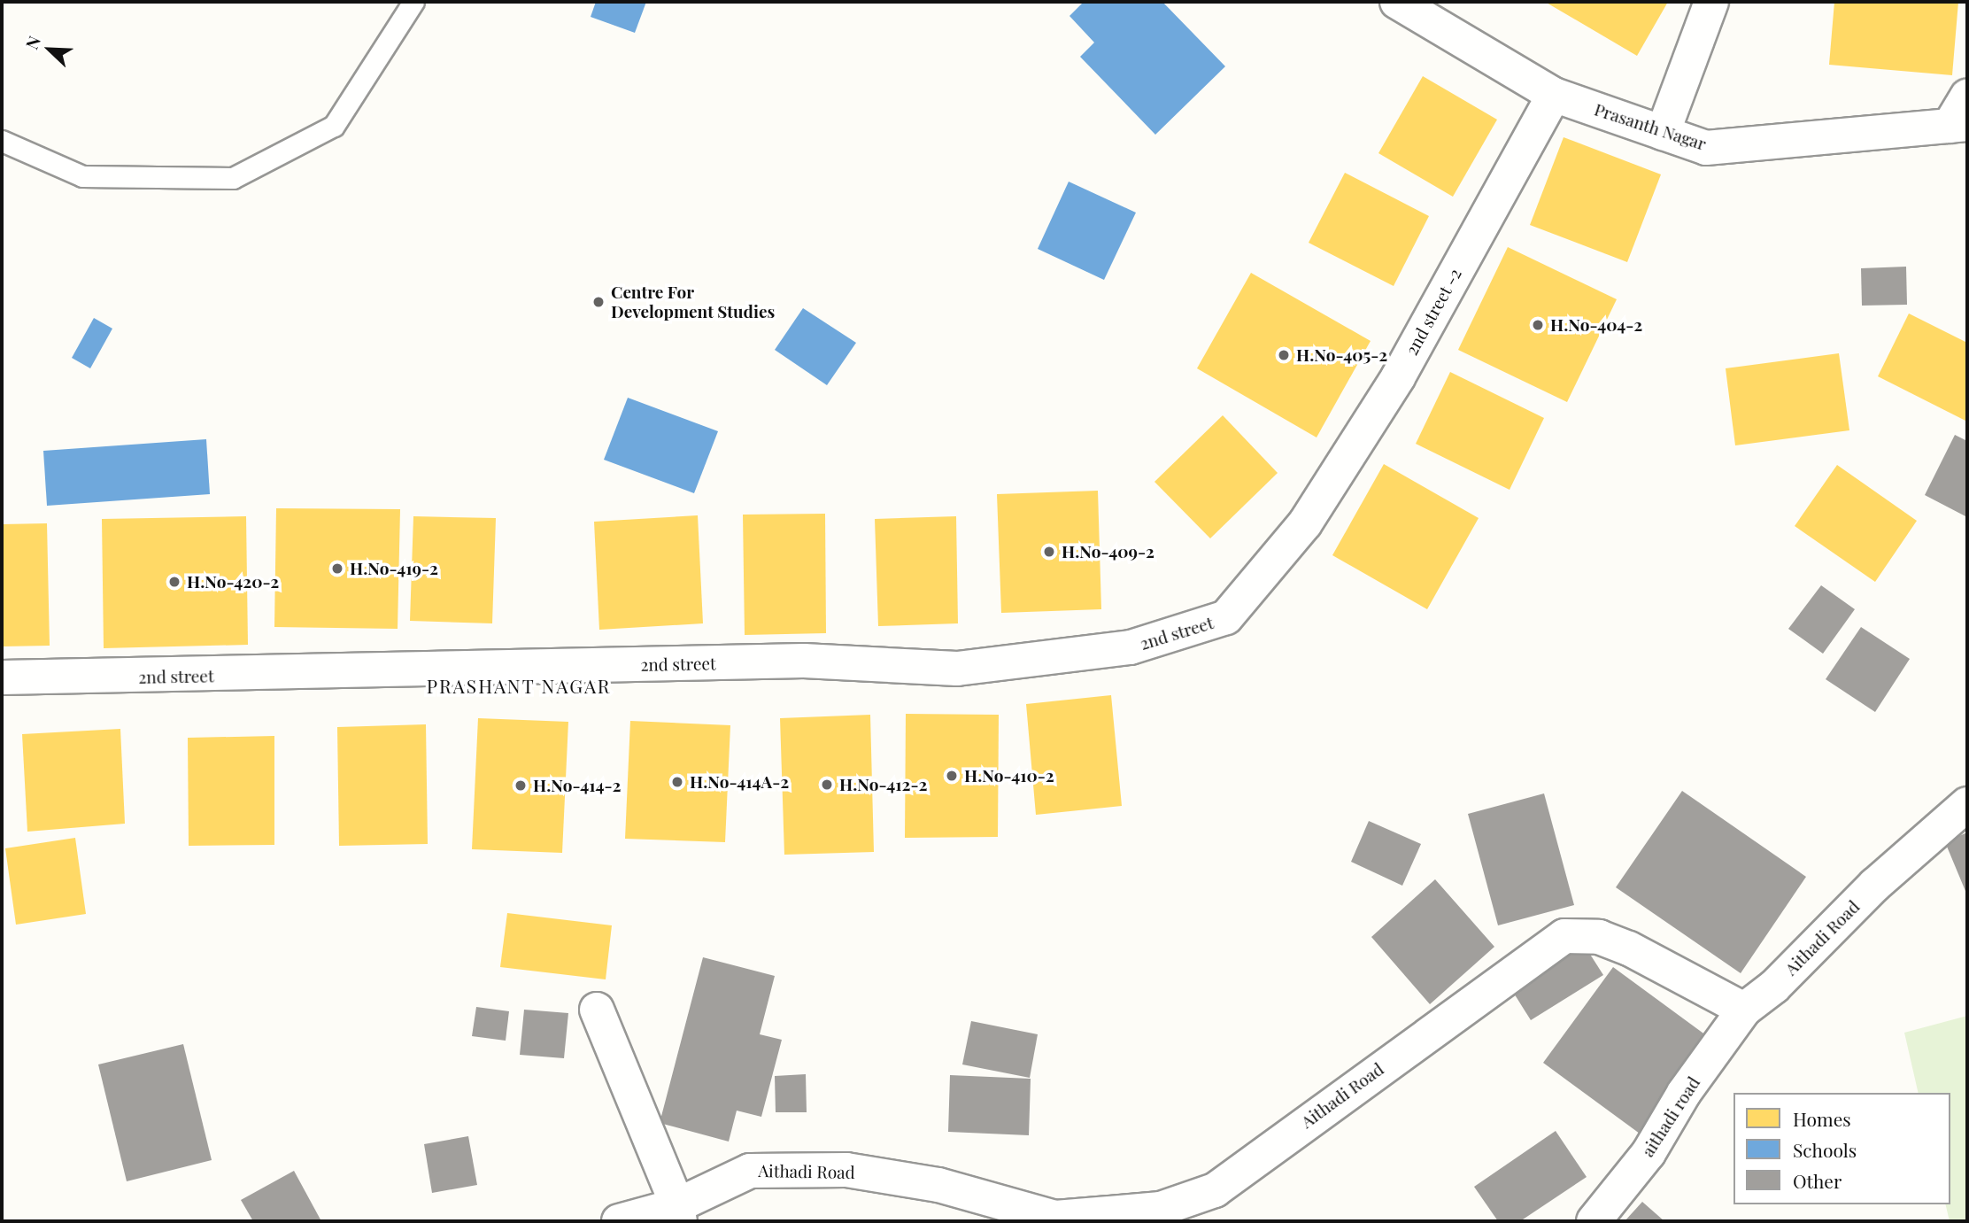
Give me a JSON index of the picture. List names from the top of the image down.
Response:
{
  "streets": {
    "street": [
      "Prasanth Nagar",
      "2nd street -2",
      "2nd street",
      "Aithadi Road",
      "aithadi road"
    ]
  },
  "crossings": [
    ["Prasanth Nagar", "2nd street -2"],
    ["2nd street -2", "2nd street"],
    ["Aithadi Road", "aithadi road"]
  ],
  "districts": ["PRASHANT NAGAR"],
  "places": [
    "Centre For Development Studies",
    "H.No-404-2",
    "H.No-405-2",
    "H.No-409-2",
    "H.No-419-2",
    "H.No-420-2",
    "H.No-410-2",
    "H.No-414A-2",
    "H.No-412-2",
    "H.No-414-2"
  ],
  "legend": ["Homes", "Schools", "Other"],
  "north": "top left"
}
